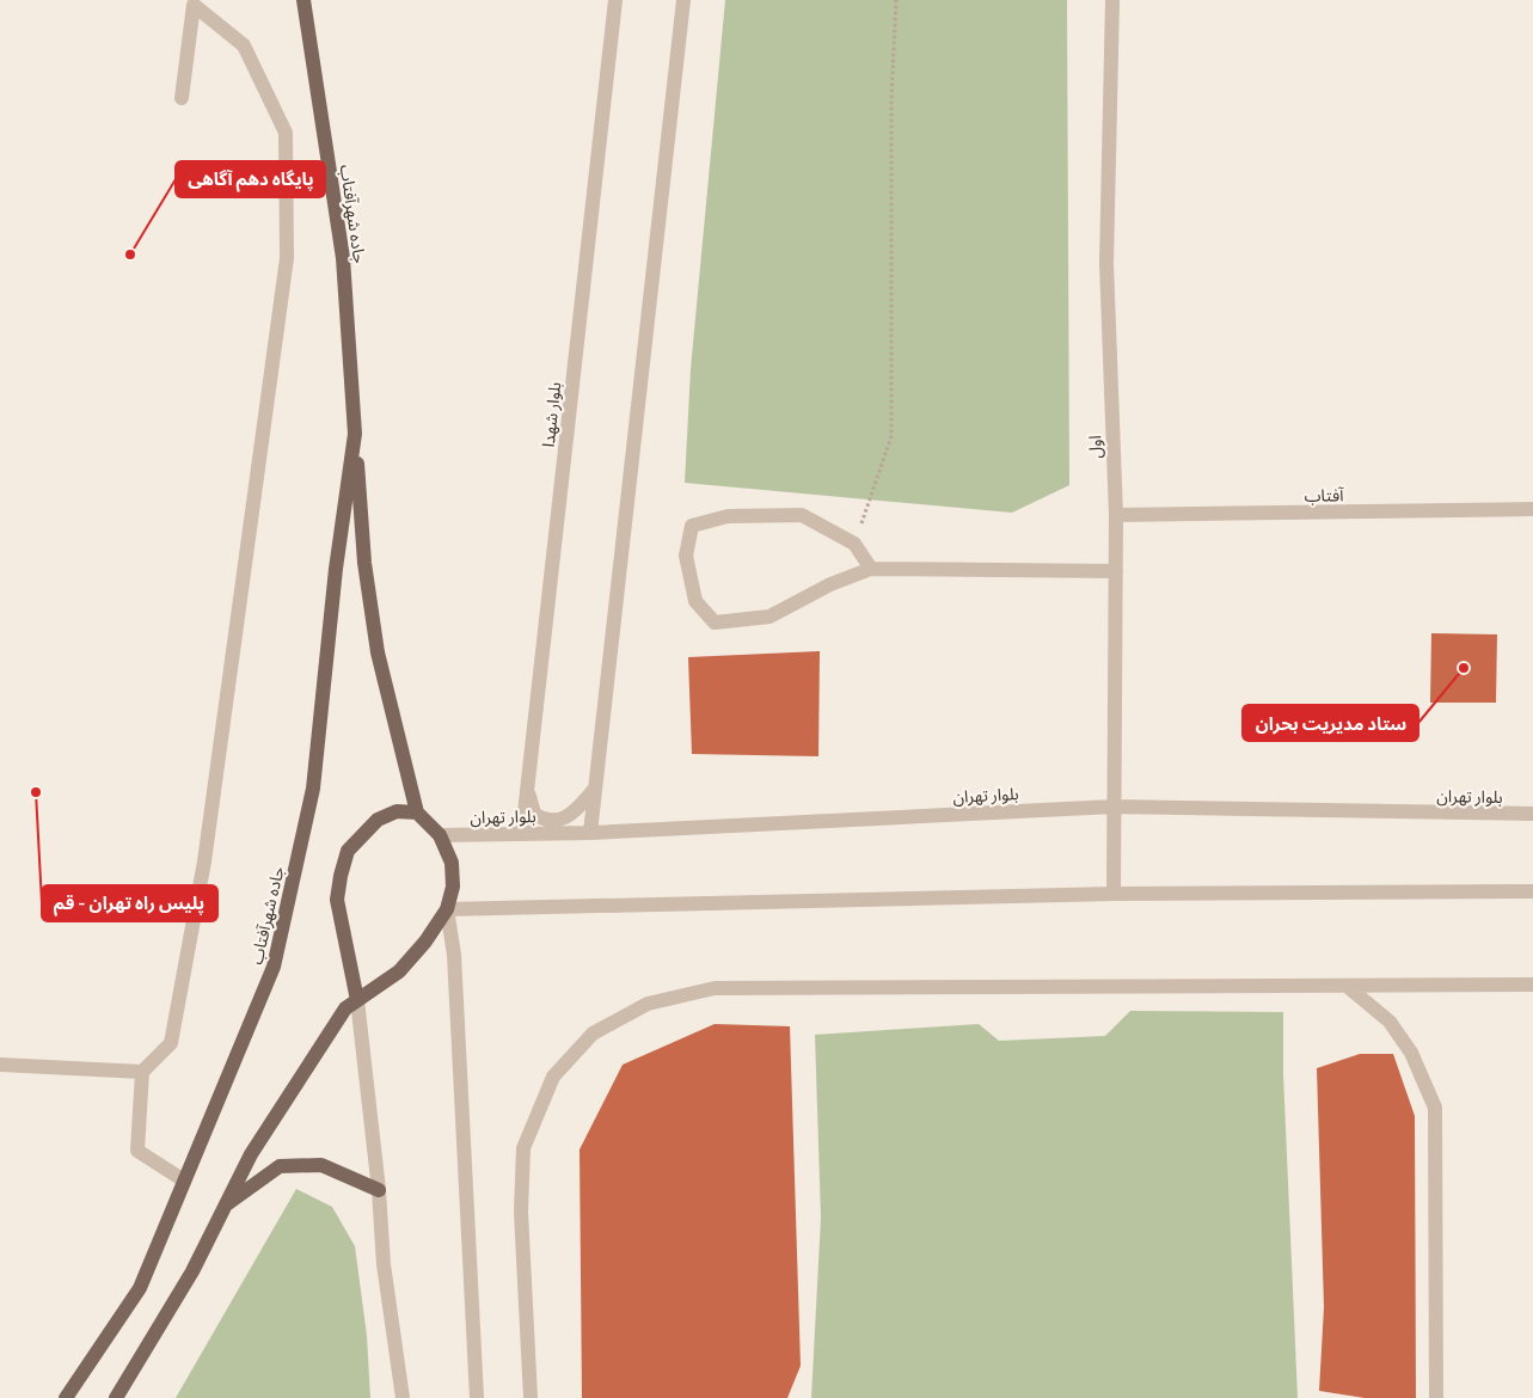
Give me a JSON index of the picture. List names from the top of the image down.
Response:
{
  "streets": {
    "main road": ["جاده شهرآفتاب"],
    "street": [
      "بلوار شهدا",
      "اول",
      "آفتاب",
      "بلوار تهران"
    ]
  },
  "crossings": [
    ["بلوار شهدا", "بلوار تهران"],
    ["اول", "آفتاب"],
    ["اول", "بلوار تهران"]
  ],
  "places": ["پایگاه دهم آگاهی", "ستاد مدیریت بحران", "پلیس راه تهران - قم"]
}
